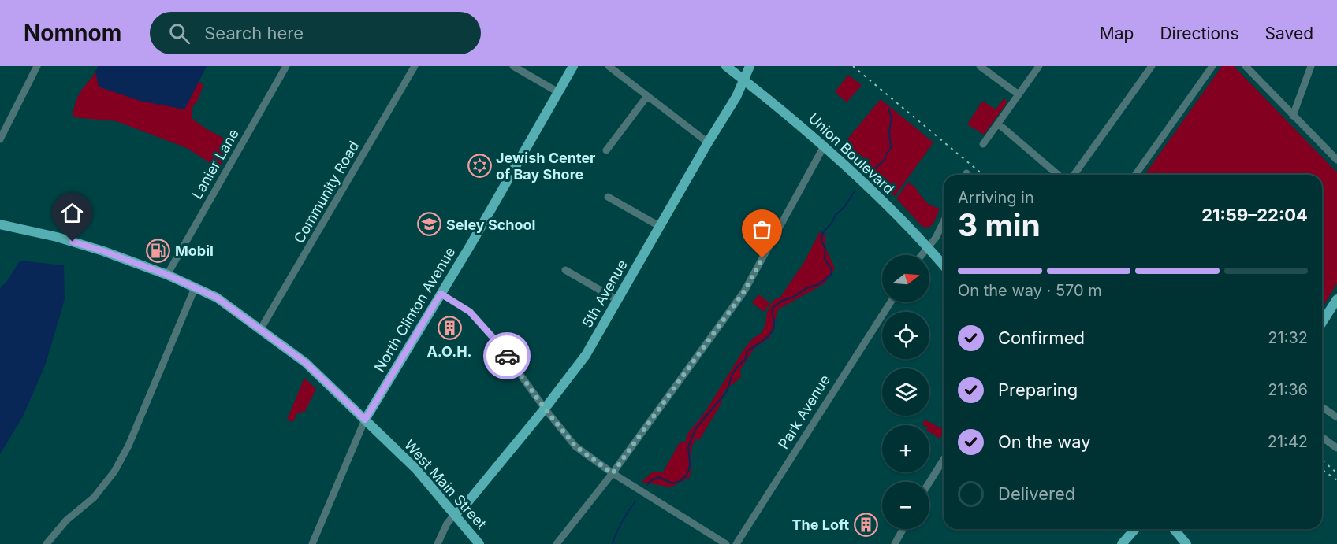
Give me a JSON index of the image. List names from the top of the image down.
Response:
{
  "streets": {
    "main road": [
      "Union Boulevard",
      "5th Avenue",
      "North Clinton Avenue",
      "West Main Street"
    ],
    "street": ["Lanier Lane", "Community Road", "Park Avenue"]
  },
  "crossings": [
    ["Union Boulevard", "5th Avenue"],
    ["Lanier Lane", "West Main Street"],
    ["Community Road", "West Main Street"],
    ["5th Avenue", "West Main Street"],
    ["North Clinton Avenue", "West Main Street"]
  ],
  "places": {
    "synagogue": ["Jewish Center of Bay Shore"],
    "school or university": ["Seley School"],
    "fuel station": ["Mobil"],
    "building": ["A.O.H.", "The Loft"]
  },
  "north": "right",
  "page": {
    "header": "Nomnom",
    "search": "Search here",
    "nav": ["Map", "Directions", "Saved"],
    "heading": ["3 min", "Arriving in", "21:59–22:04"],
    "map_buttons": ["+", "−"],
    "bar": "On the way · 570 m",
    "list": [
      ["Confirmed", "21:32"],
      ["Preparing", "21:36"],
      ["On the way", "21:42"],
      "Delivered"
    ]
  }
}
